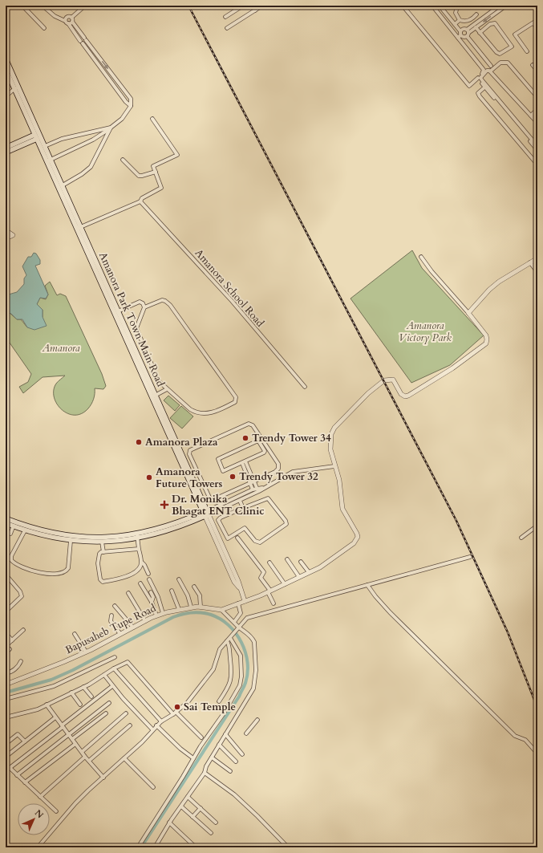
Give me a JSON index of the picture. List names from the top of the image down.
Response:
{
  "streets": {
    "main road": ["Amanora Park Town Main Road"],
    "street": ["Amanora School Road", "Bapusaheb Tupe Road"]
  },
  "crossings": [
    ["Amanora Park Town Main Road", "Bapusaheb Tupe Road"]
  ],
  "parks": ["Amanora Victory Park", "Amanora"],
  "places": {
    "other": [
      "Trendy Tower 34",
      "Amanora Plaza",
      "Trendy Tower 32",
      "Amanora Future Towers",
      "Sai Temple"
    ],
    "health": ["Dr. Monika Bhagat ENT Clinic"]
  },
  "north": "top right"
}
